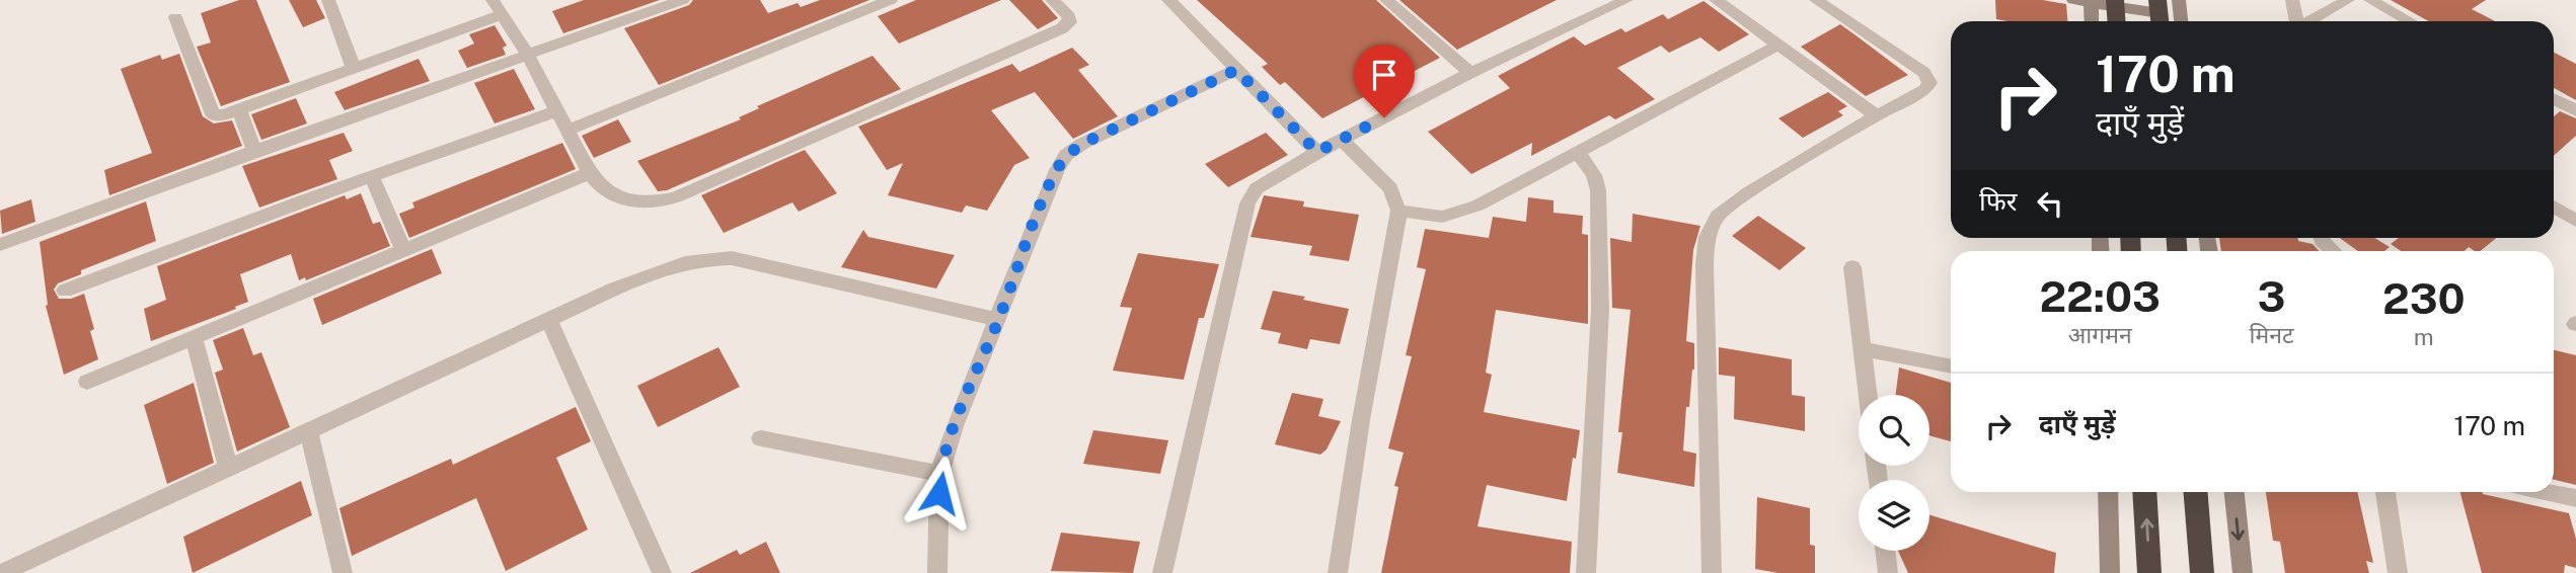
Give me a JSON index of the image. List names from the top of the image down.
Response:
{
  "page": {
    "turn": ["170 m", "दाएँ मुड़ें"],
    "then": "फिर",
    "eta": [
      "22:03",
      "आगमन",
      "3",
      "मिनट",
      "230",
      "m"
    ],
    "list": [
      {
        "name": "दाएँ मुड़ें",
        "value": "170 m"
      }
    ]
  }
}
